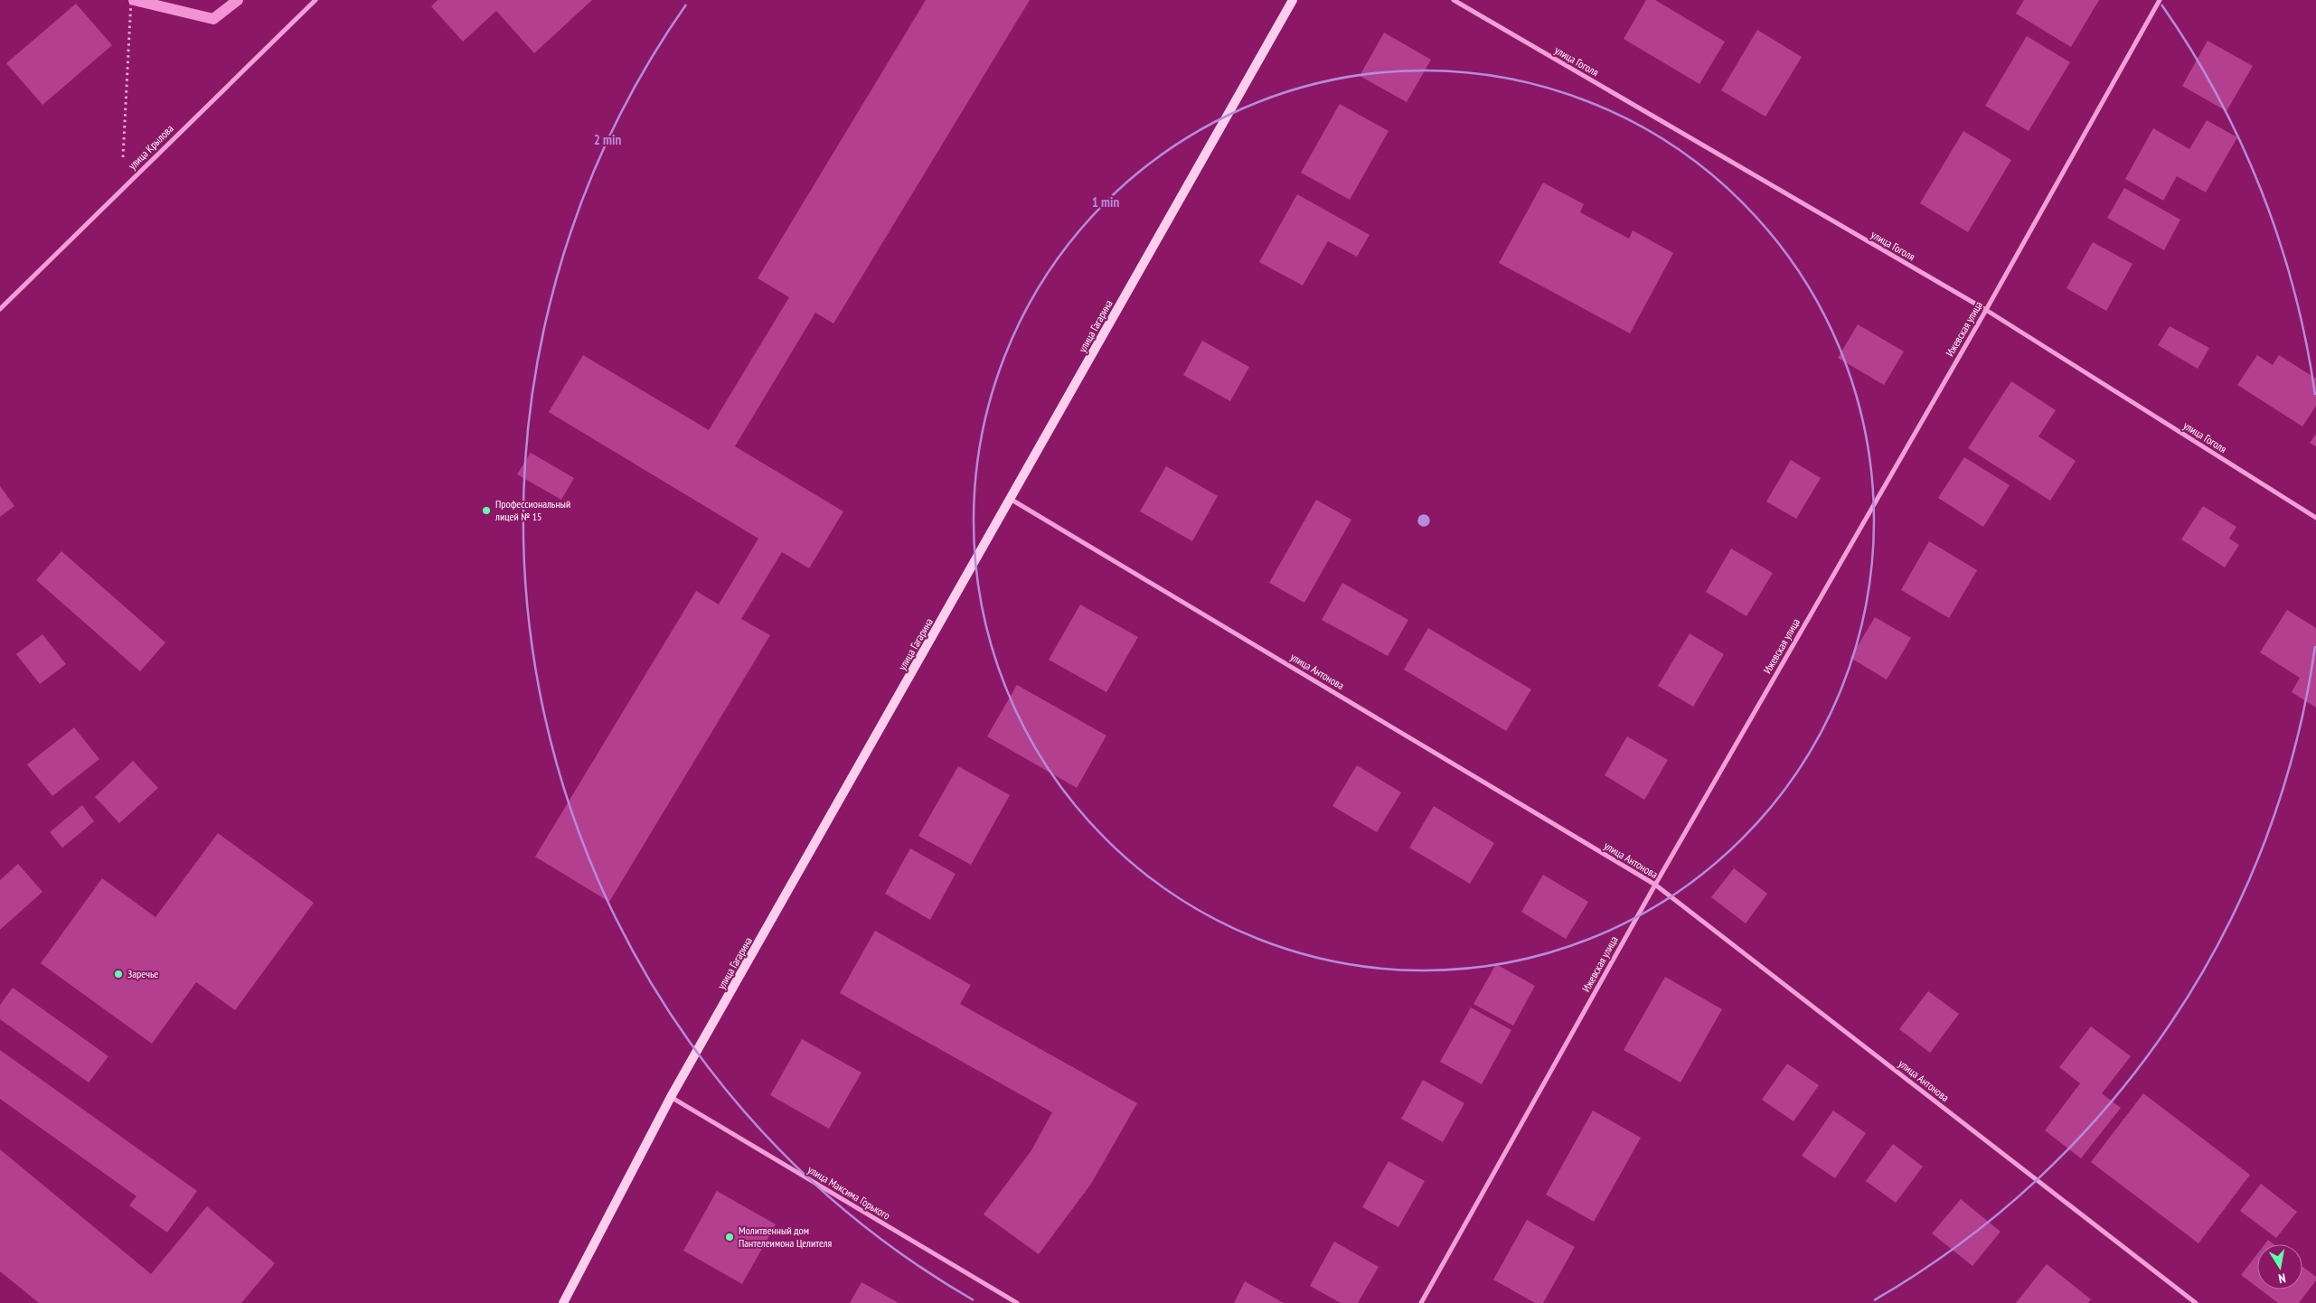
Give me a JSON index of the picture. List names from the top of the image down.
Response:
{
  "streets": {
    "main road": ["улица Гагарина"],
    "street": [
      "улица Гоголя",
      "улица Крылова",
      "Ижевская улица",
      "улица Антонова",
      "улица Максима Горького"
    ]
  },
  "crossings": [
    ["улица Гоголя", "Ижевская улица"],
    ["улица Гагарина", "улица Антонова"],
    ["улица Гагарина", "улица Максима Горького"],
    ["Ижевская улица", "улица Антонова"]
  ],
  "places": ["Профессиональный лицей № 15", "Заречье", "Молитвенный дом Пантелеимона Целителя"],
  "north": "bottom",
  "rings": ["2 min", "1 min"]
}
